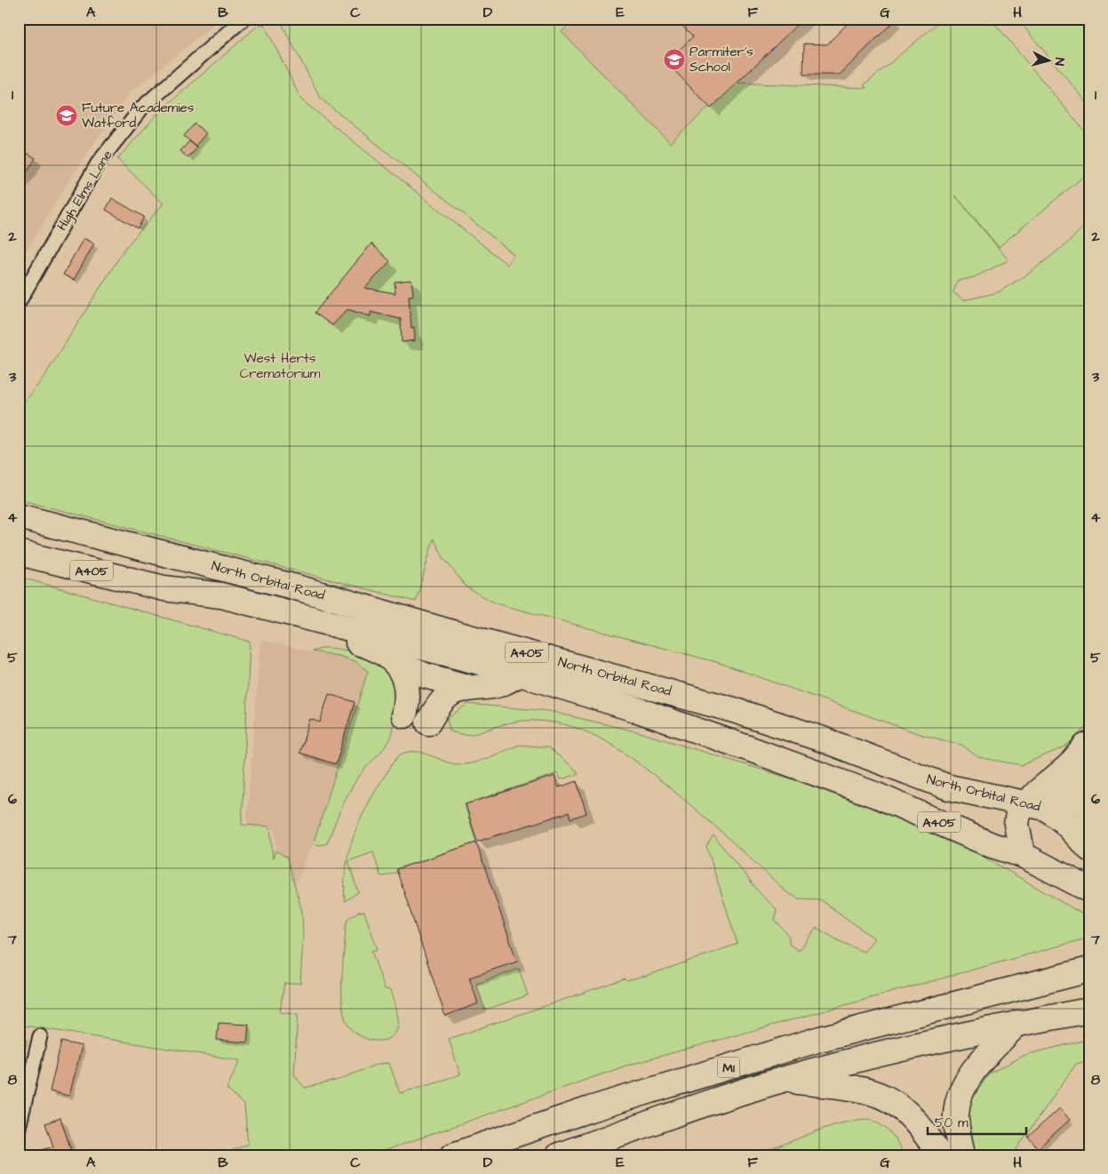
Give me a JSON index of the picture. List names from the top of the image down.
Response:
{
  "streets": {
    "highway": ["A405", "North Orbital Road", "M1"],
    "street": ["High Elms Lane"]
  },
  "crossings": [
    ["A405", "North Orbital Road"]
  ],
  "parks": ["West Herts Crematorium"],
  "places": {
    "school or university": ["Parmiter's School", "Future Academies Watford"]
  },
  "scale_bar": "50 m",
  "north": "right",
  "grid": {
    "columns": [
      "A",
      "B",
      "C",
      "D",
      "E",
      "F",
      "G",
      "H"
    ],
    "rows": [
      "1",
      "2",
      "3",
      "4",
      "5",
      "6",
      "7",
      "8"
    ]
  }
}
